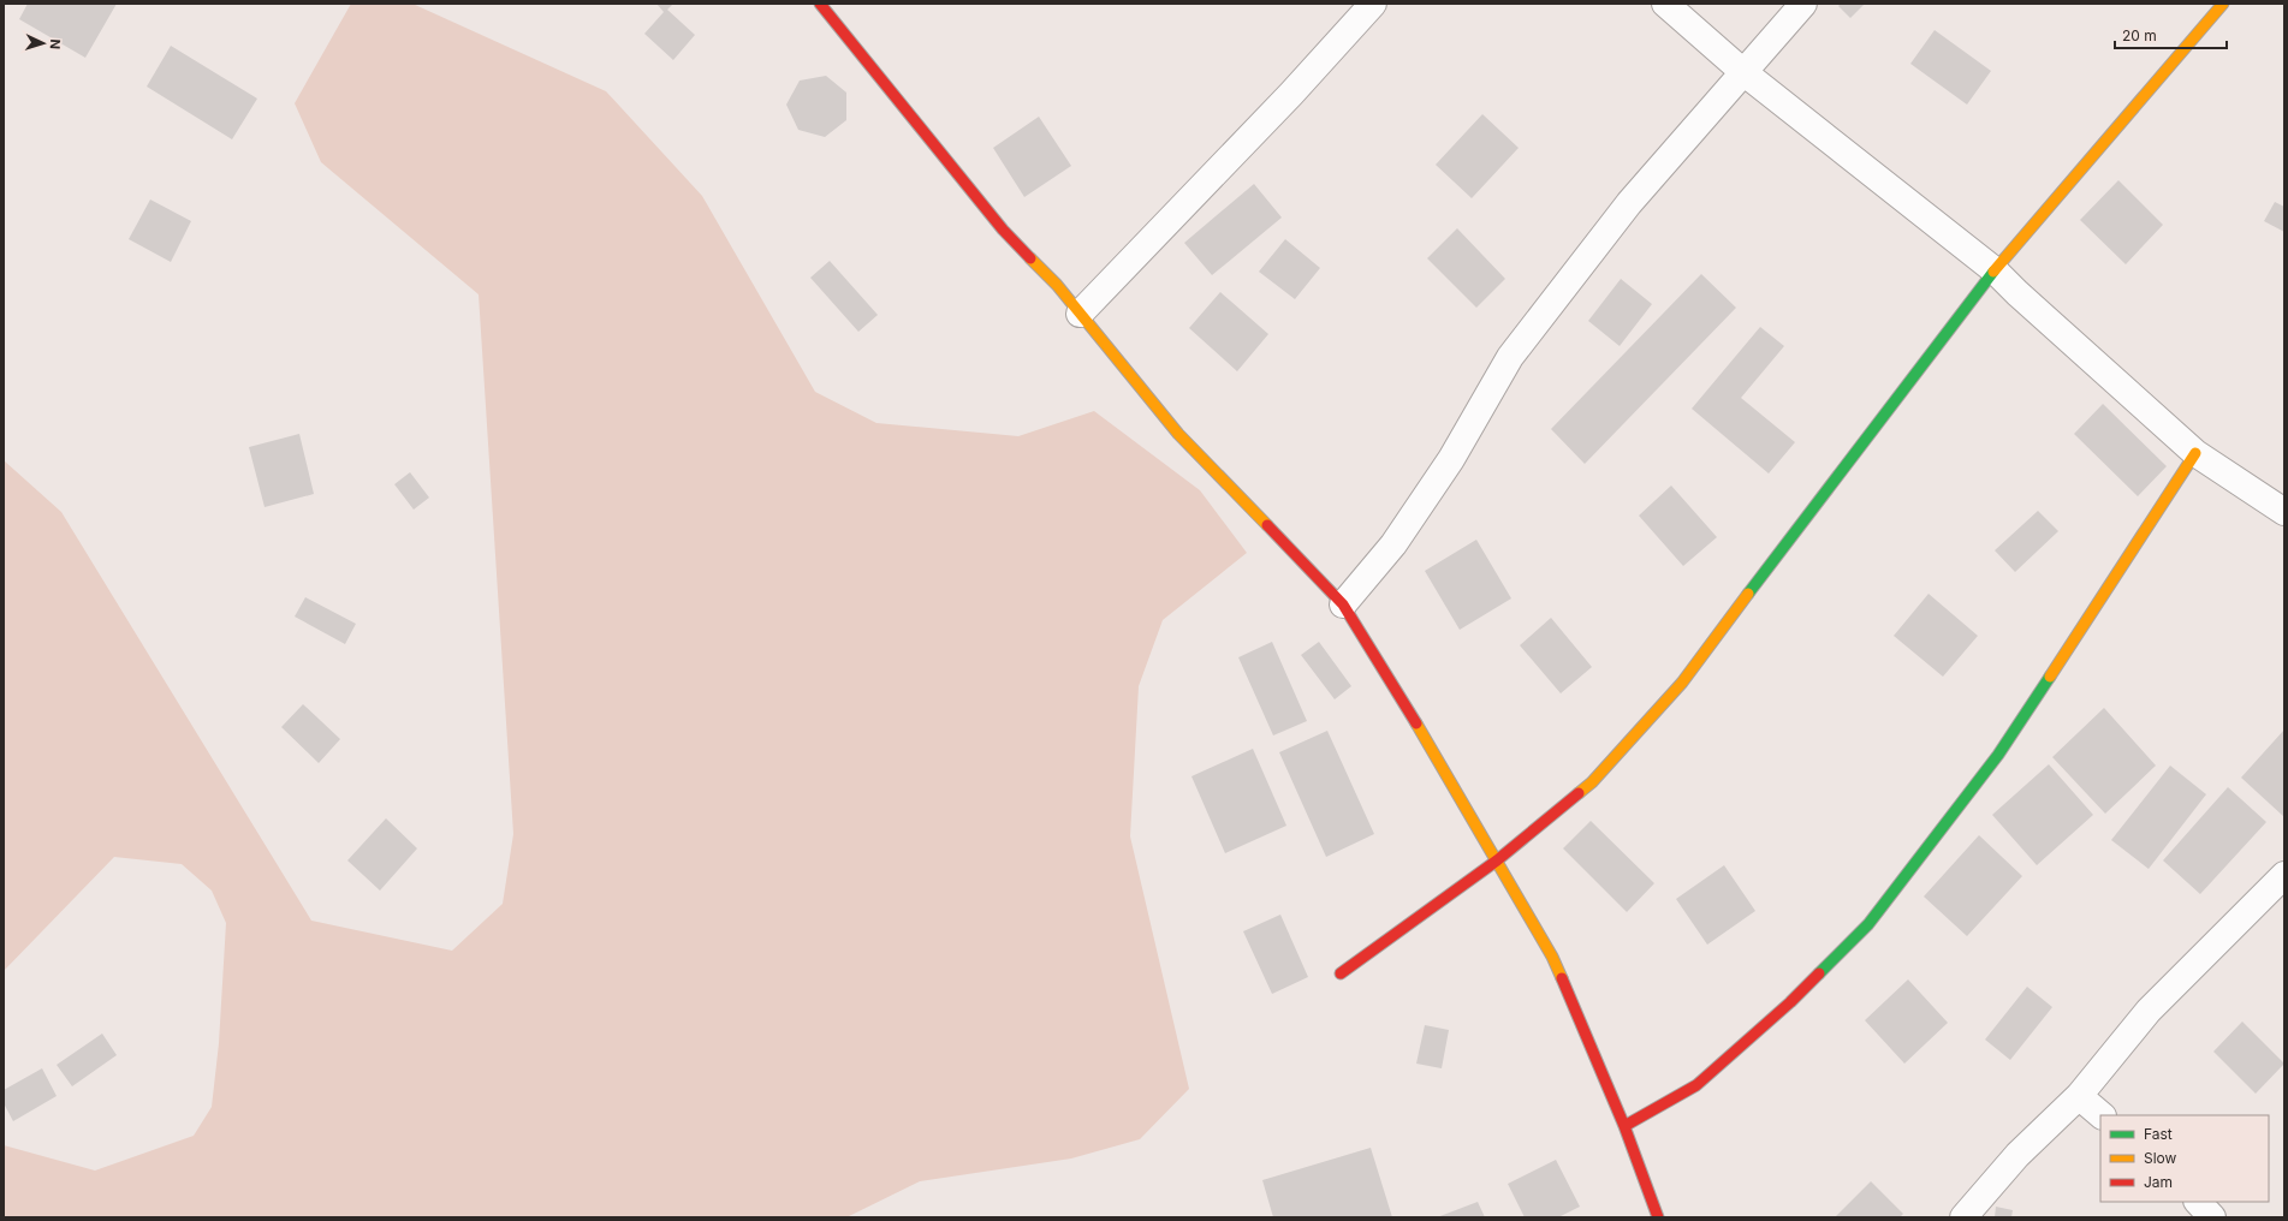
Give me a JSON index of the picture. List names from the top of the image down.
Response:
{
  "legend": ["Fast", "Slow", "Jam"],
  "scale_bar": "20 m",
  "north": "right"
}
